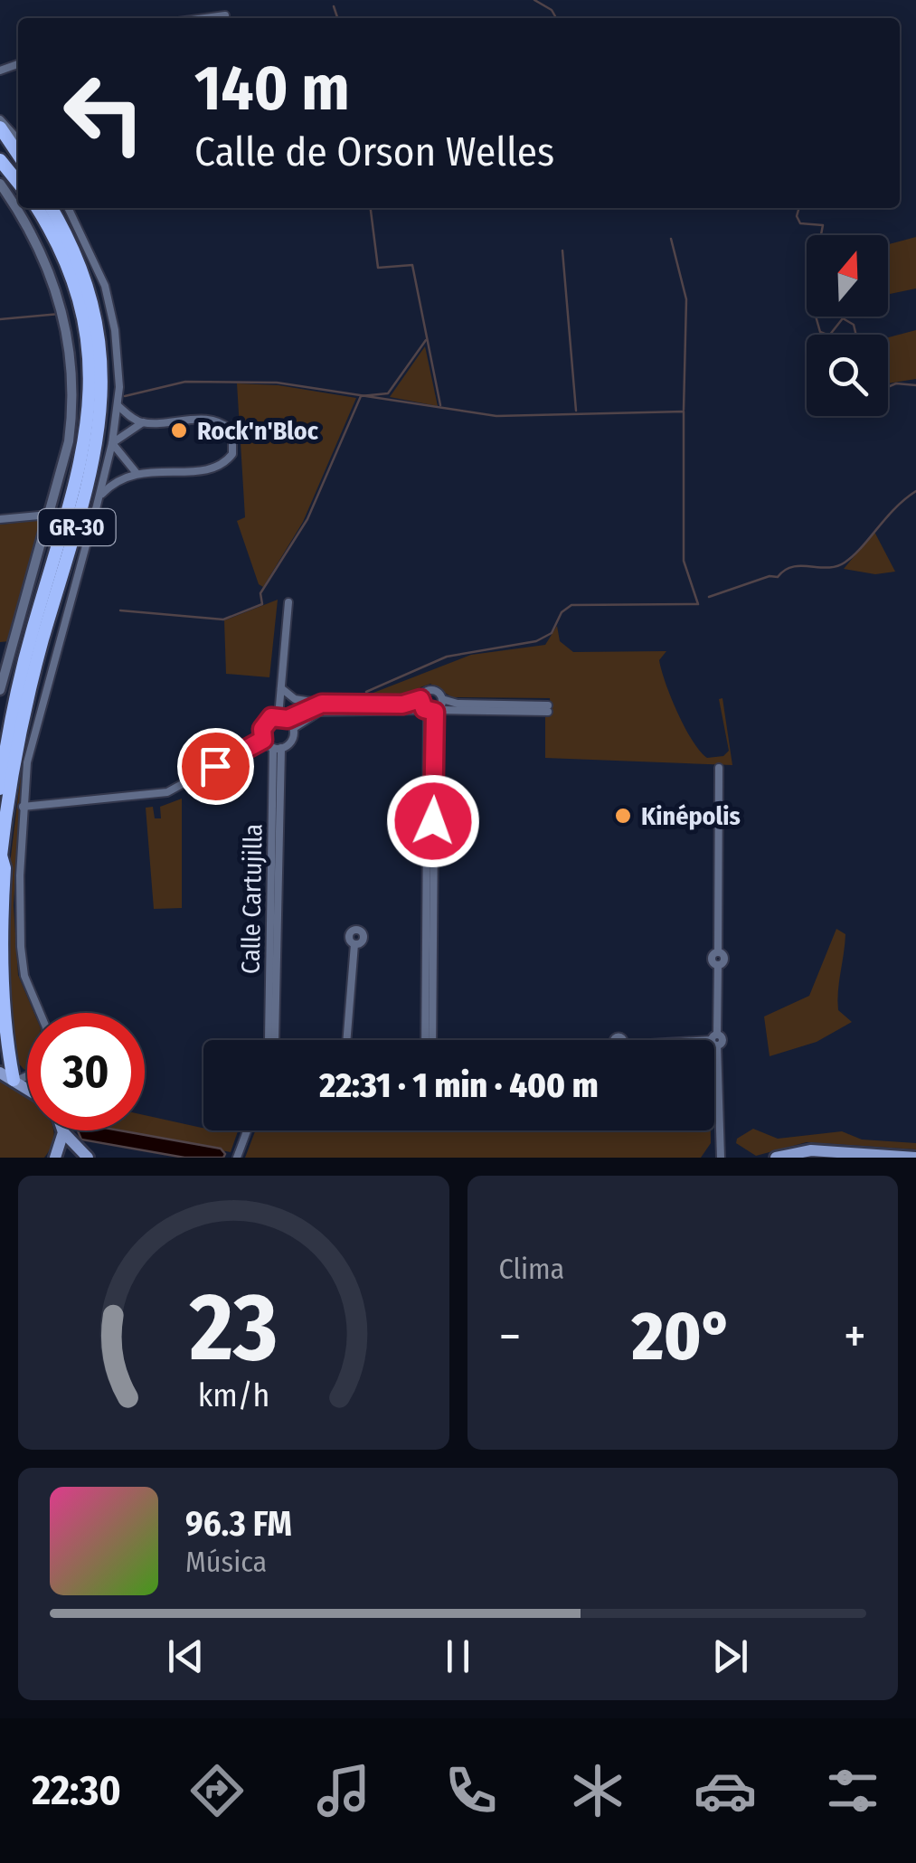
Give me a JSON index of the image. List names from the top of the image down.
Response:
{
  "streets": {
    "highway": ["GR-30"],
    "street": ["Calle Cartujilla"]
  },
  "places": ["Rock'n'Bloc", "Kinépolis"],
  "north": "top",
  "page": {
    "turn": ["140 m", "Calle de Orson Welles"],
    "limit": "30",
    "trip": "22:31 · 1 min · 400 m",
    "tile": "Clima",
    "heat": ["−", "20°", "+"],
    "song": ["96.3 FM", "Música"],
    "tabs": "22:30",
    "gauge": ["23", "km/h"]
  }
}
